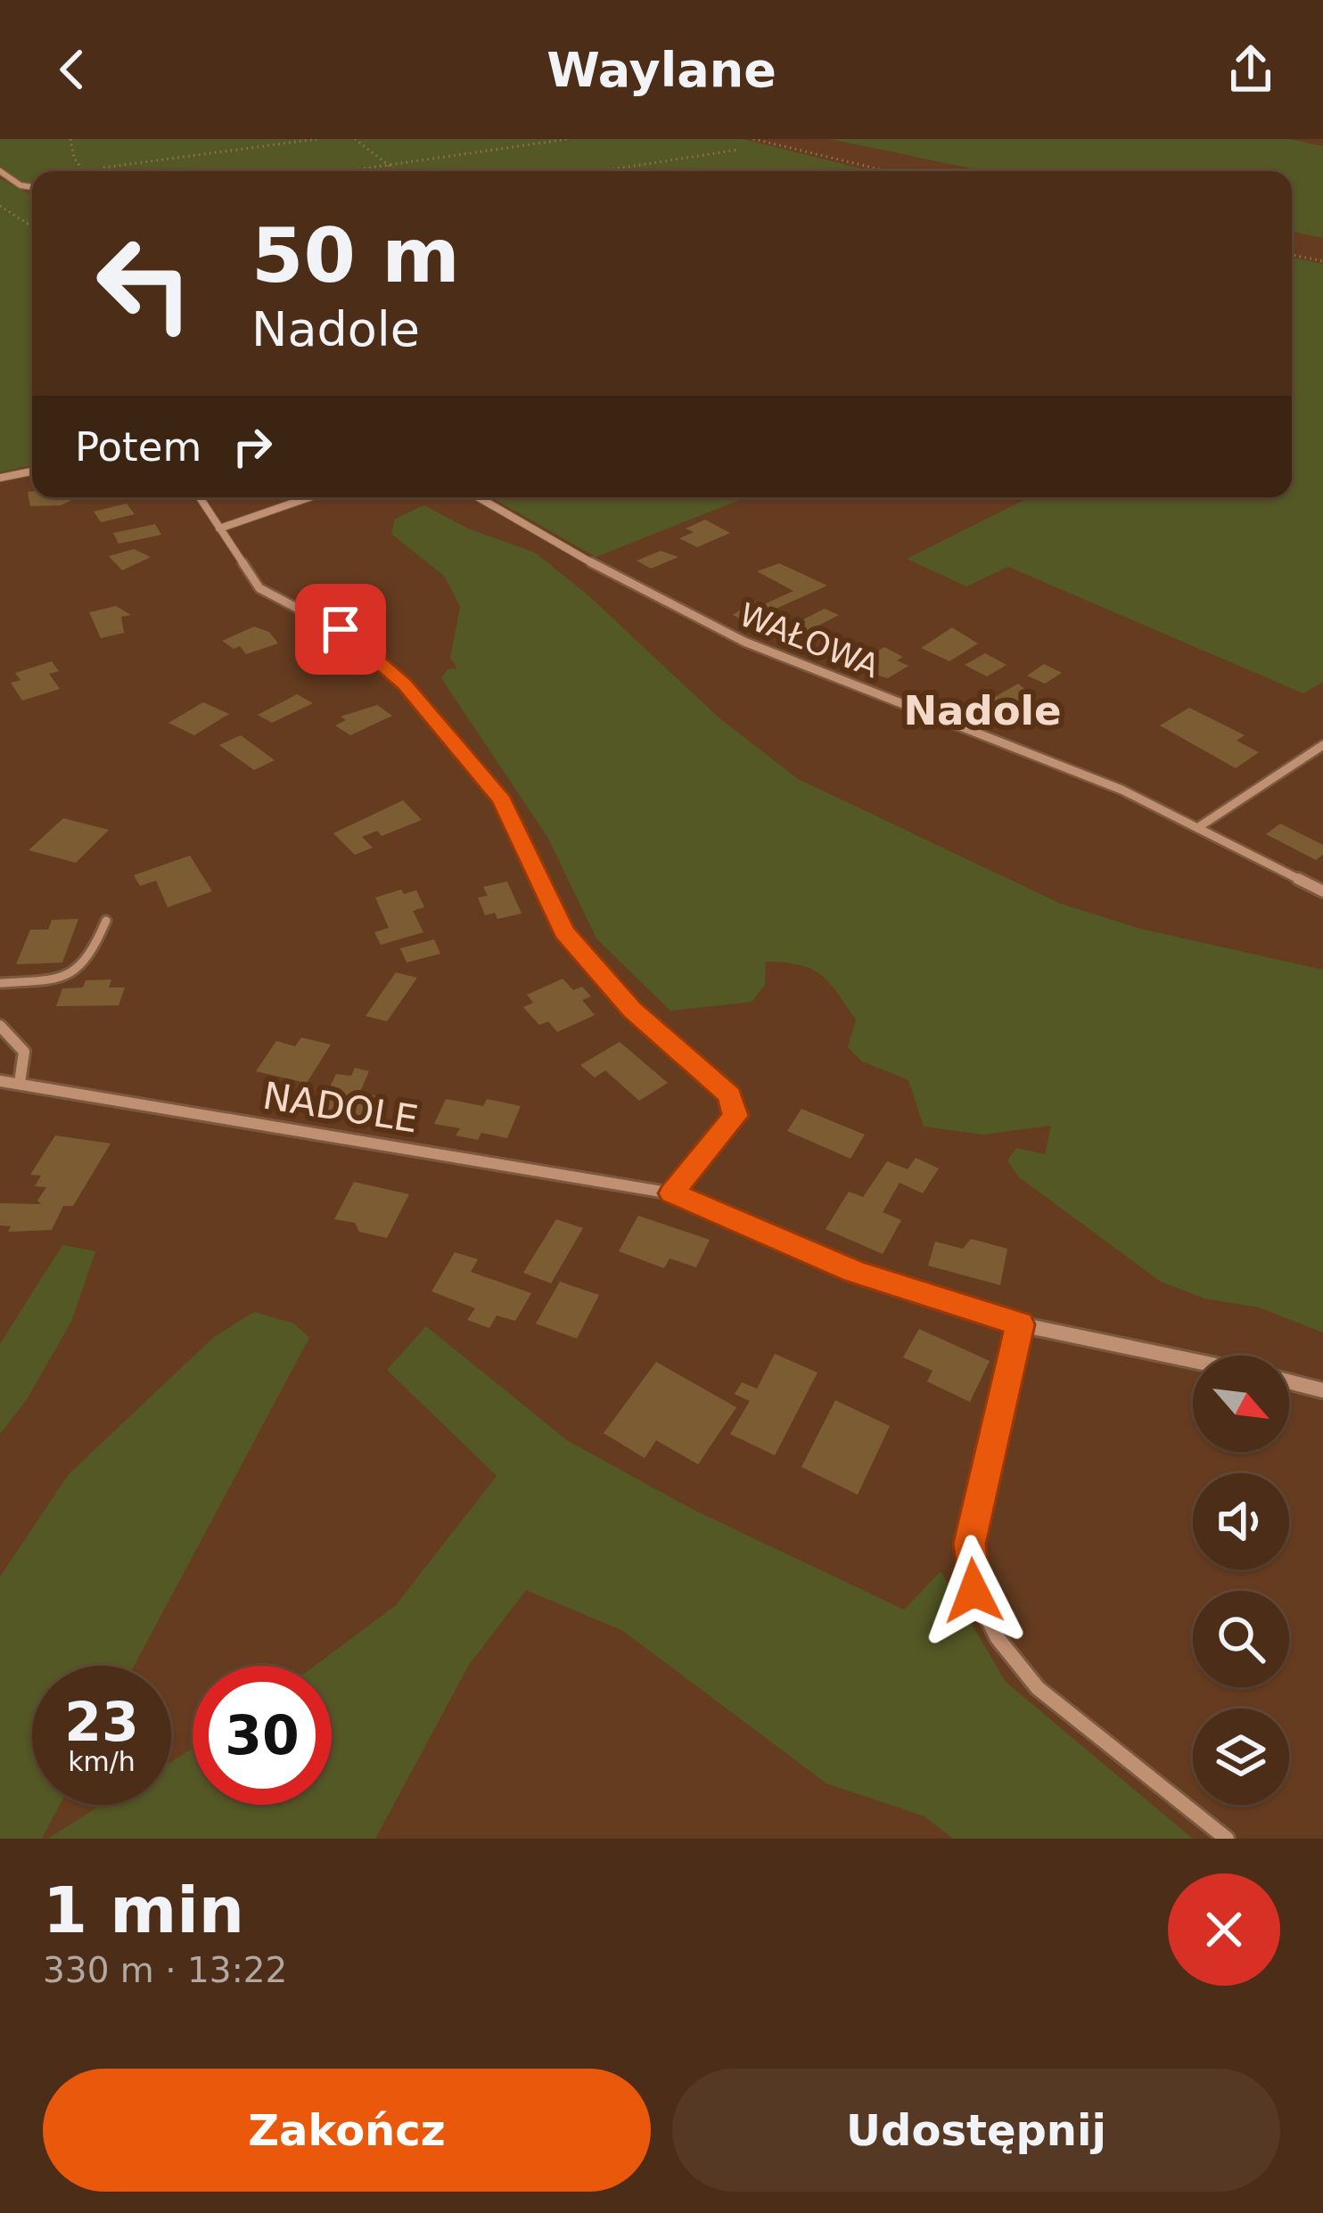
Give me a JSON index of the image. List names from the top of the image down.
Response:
{
  "streets": {
    "street": ["WAŁOWA", "NADOLE"]
  },
  "districts": ["Nadole"],
  "north": "bottom right",
  "page": {
    "header": "Waylane",
    "turn": ["50 m", "Nadole"],
    "then": "Potem",
    "speed": "23 km/h",
    "limit": "30",
    "heading": ["1 min", "330 m · 13:22"],
    "buttons": ["Zakończ", "Udostępnij"]
  }
}
